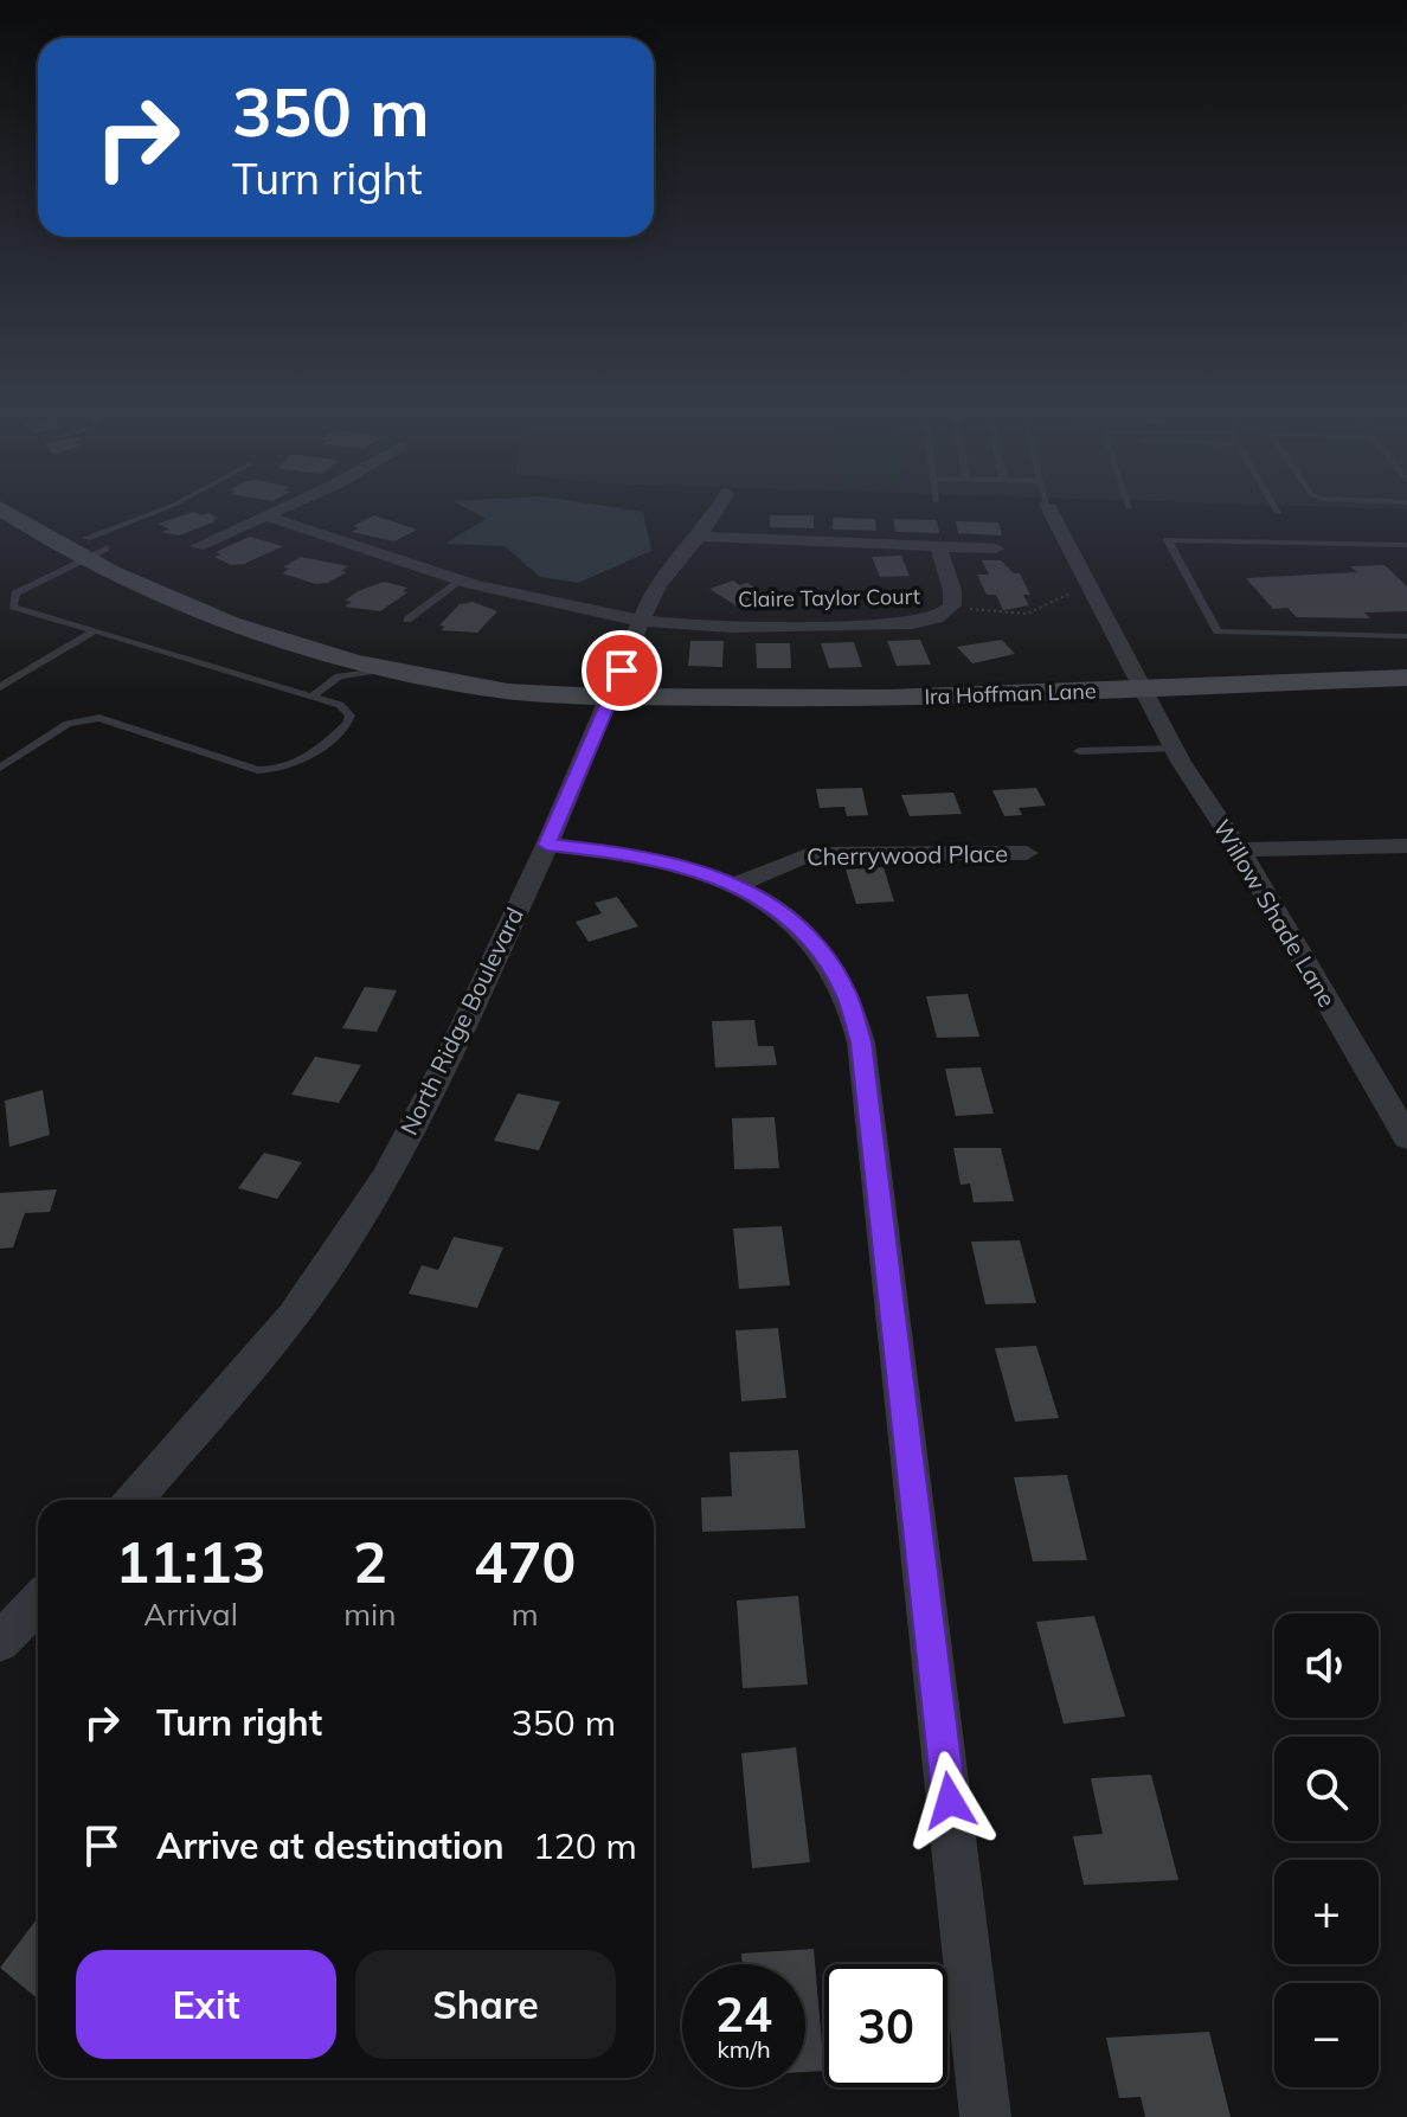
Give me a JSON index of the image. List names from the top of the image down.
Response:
{
  "streets": {
    "main road": ["Ira Hoffman Lane"],
    "street": [
      "Claire Taylor Court",
      "Cherrywood Place",
      "Willow Shade Lane",
      "North Ridge Boulevard"
    ]
  },
  "crossings": [
    ["Claire Taylor Court", "North Ridge Boulevard"],
    ["Ira Hoffman Lane", "Willow Shade Lane"],
    ["Ira Hoffman Lane", "North Ridge Boulevard"]
  ],
  "page": {
    "turn": ["350 m", "Turn right"],
    "eta": [
      "11:13",
      "Arrival",
      "2",
      "min",
      "470",
      "m"
    ],
    "map_buttons": ["+", "−"],
    "list": [
      {
        "name": "Turn right",
        "value": "350 m"
      },
      {
        "name": "Arrive at destination",
        "value": "120 m"
      }
    ],
    "buttons": ["Exit", "Share"],
    "speed": "24 km/h",
    "limit": "30"
  }
}
